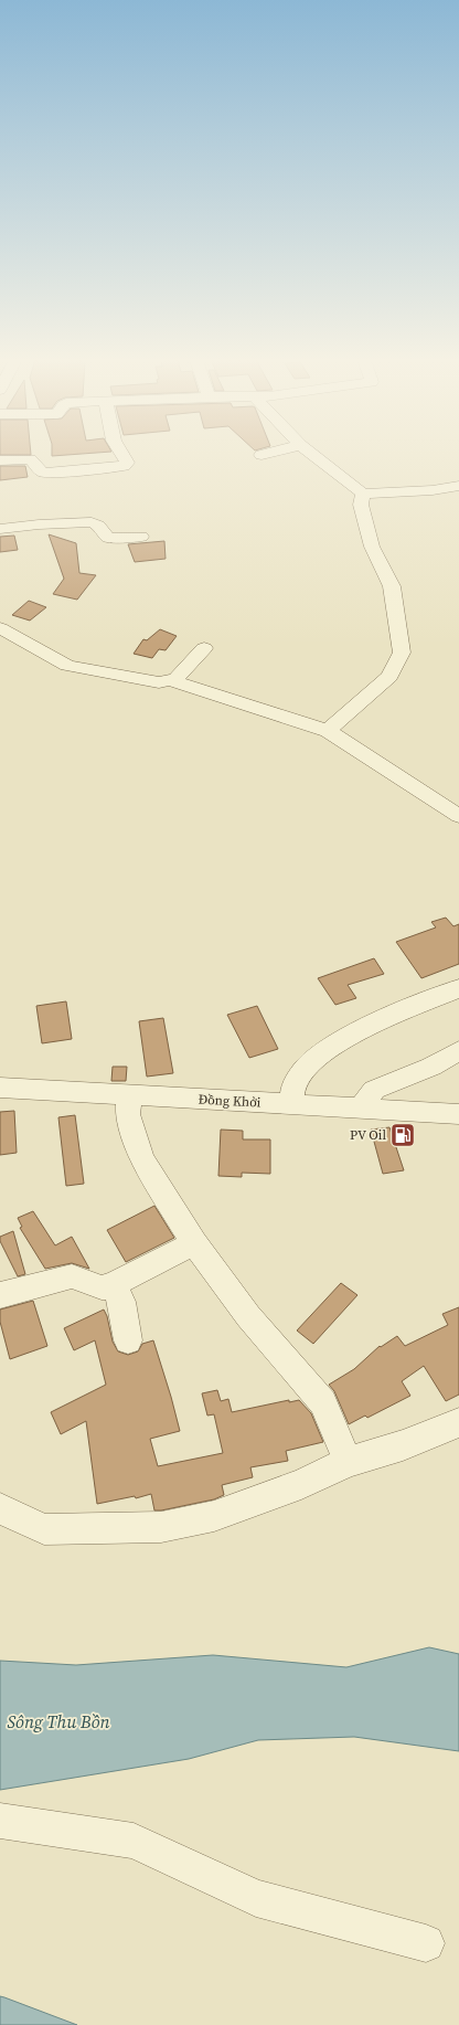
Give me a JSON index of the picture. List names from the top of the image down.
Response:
{
  "streets": {
    "street": ["Đồng Khởi"]
  },
  "water": ["Sông Thu Bồn"],
  "places": {
    "fuel station": ["PV Oil"]
  }
}
